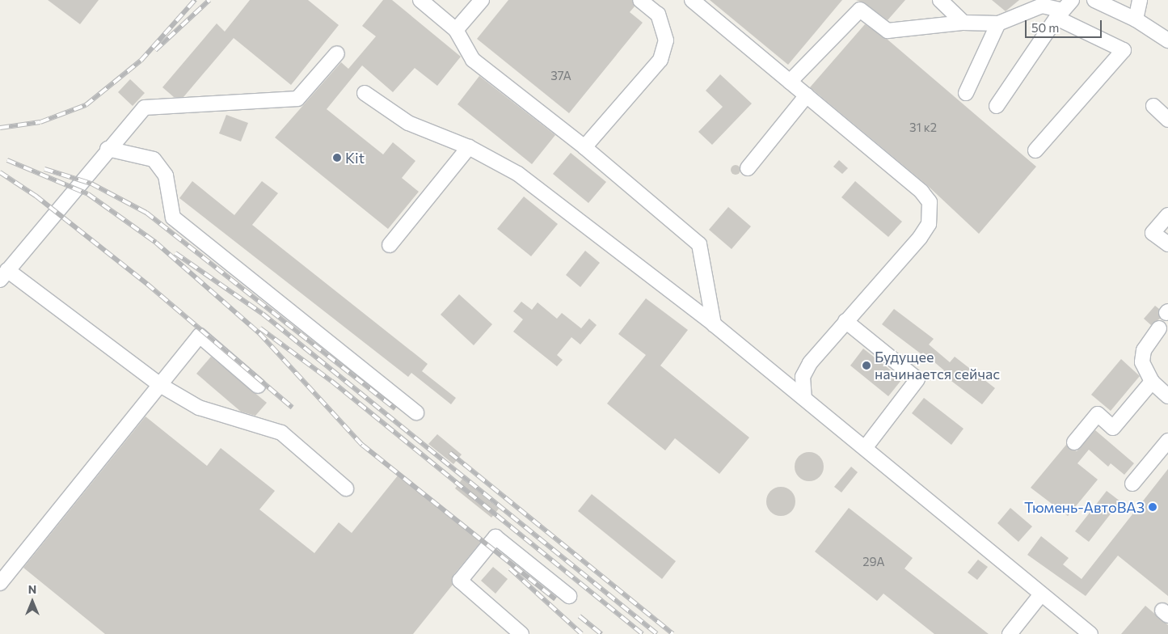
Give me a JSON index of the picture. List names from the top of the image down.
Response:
{
  "places": ["Kit", "Будущее начинается сейчас", "Тюмень-АвтоВАЗ"],
  "house_numbers": ["37А", "31 к2", "29А"],
  "scale_bar": "50 m",
  "north": "top"
}
